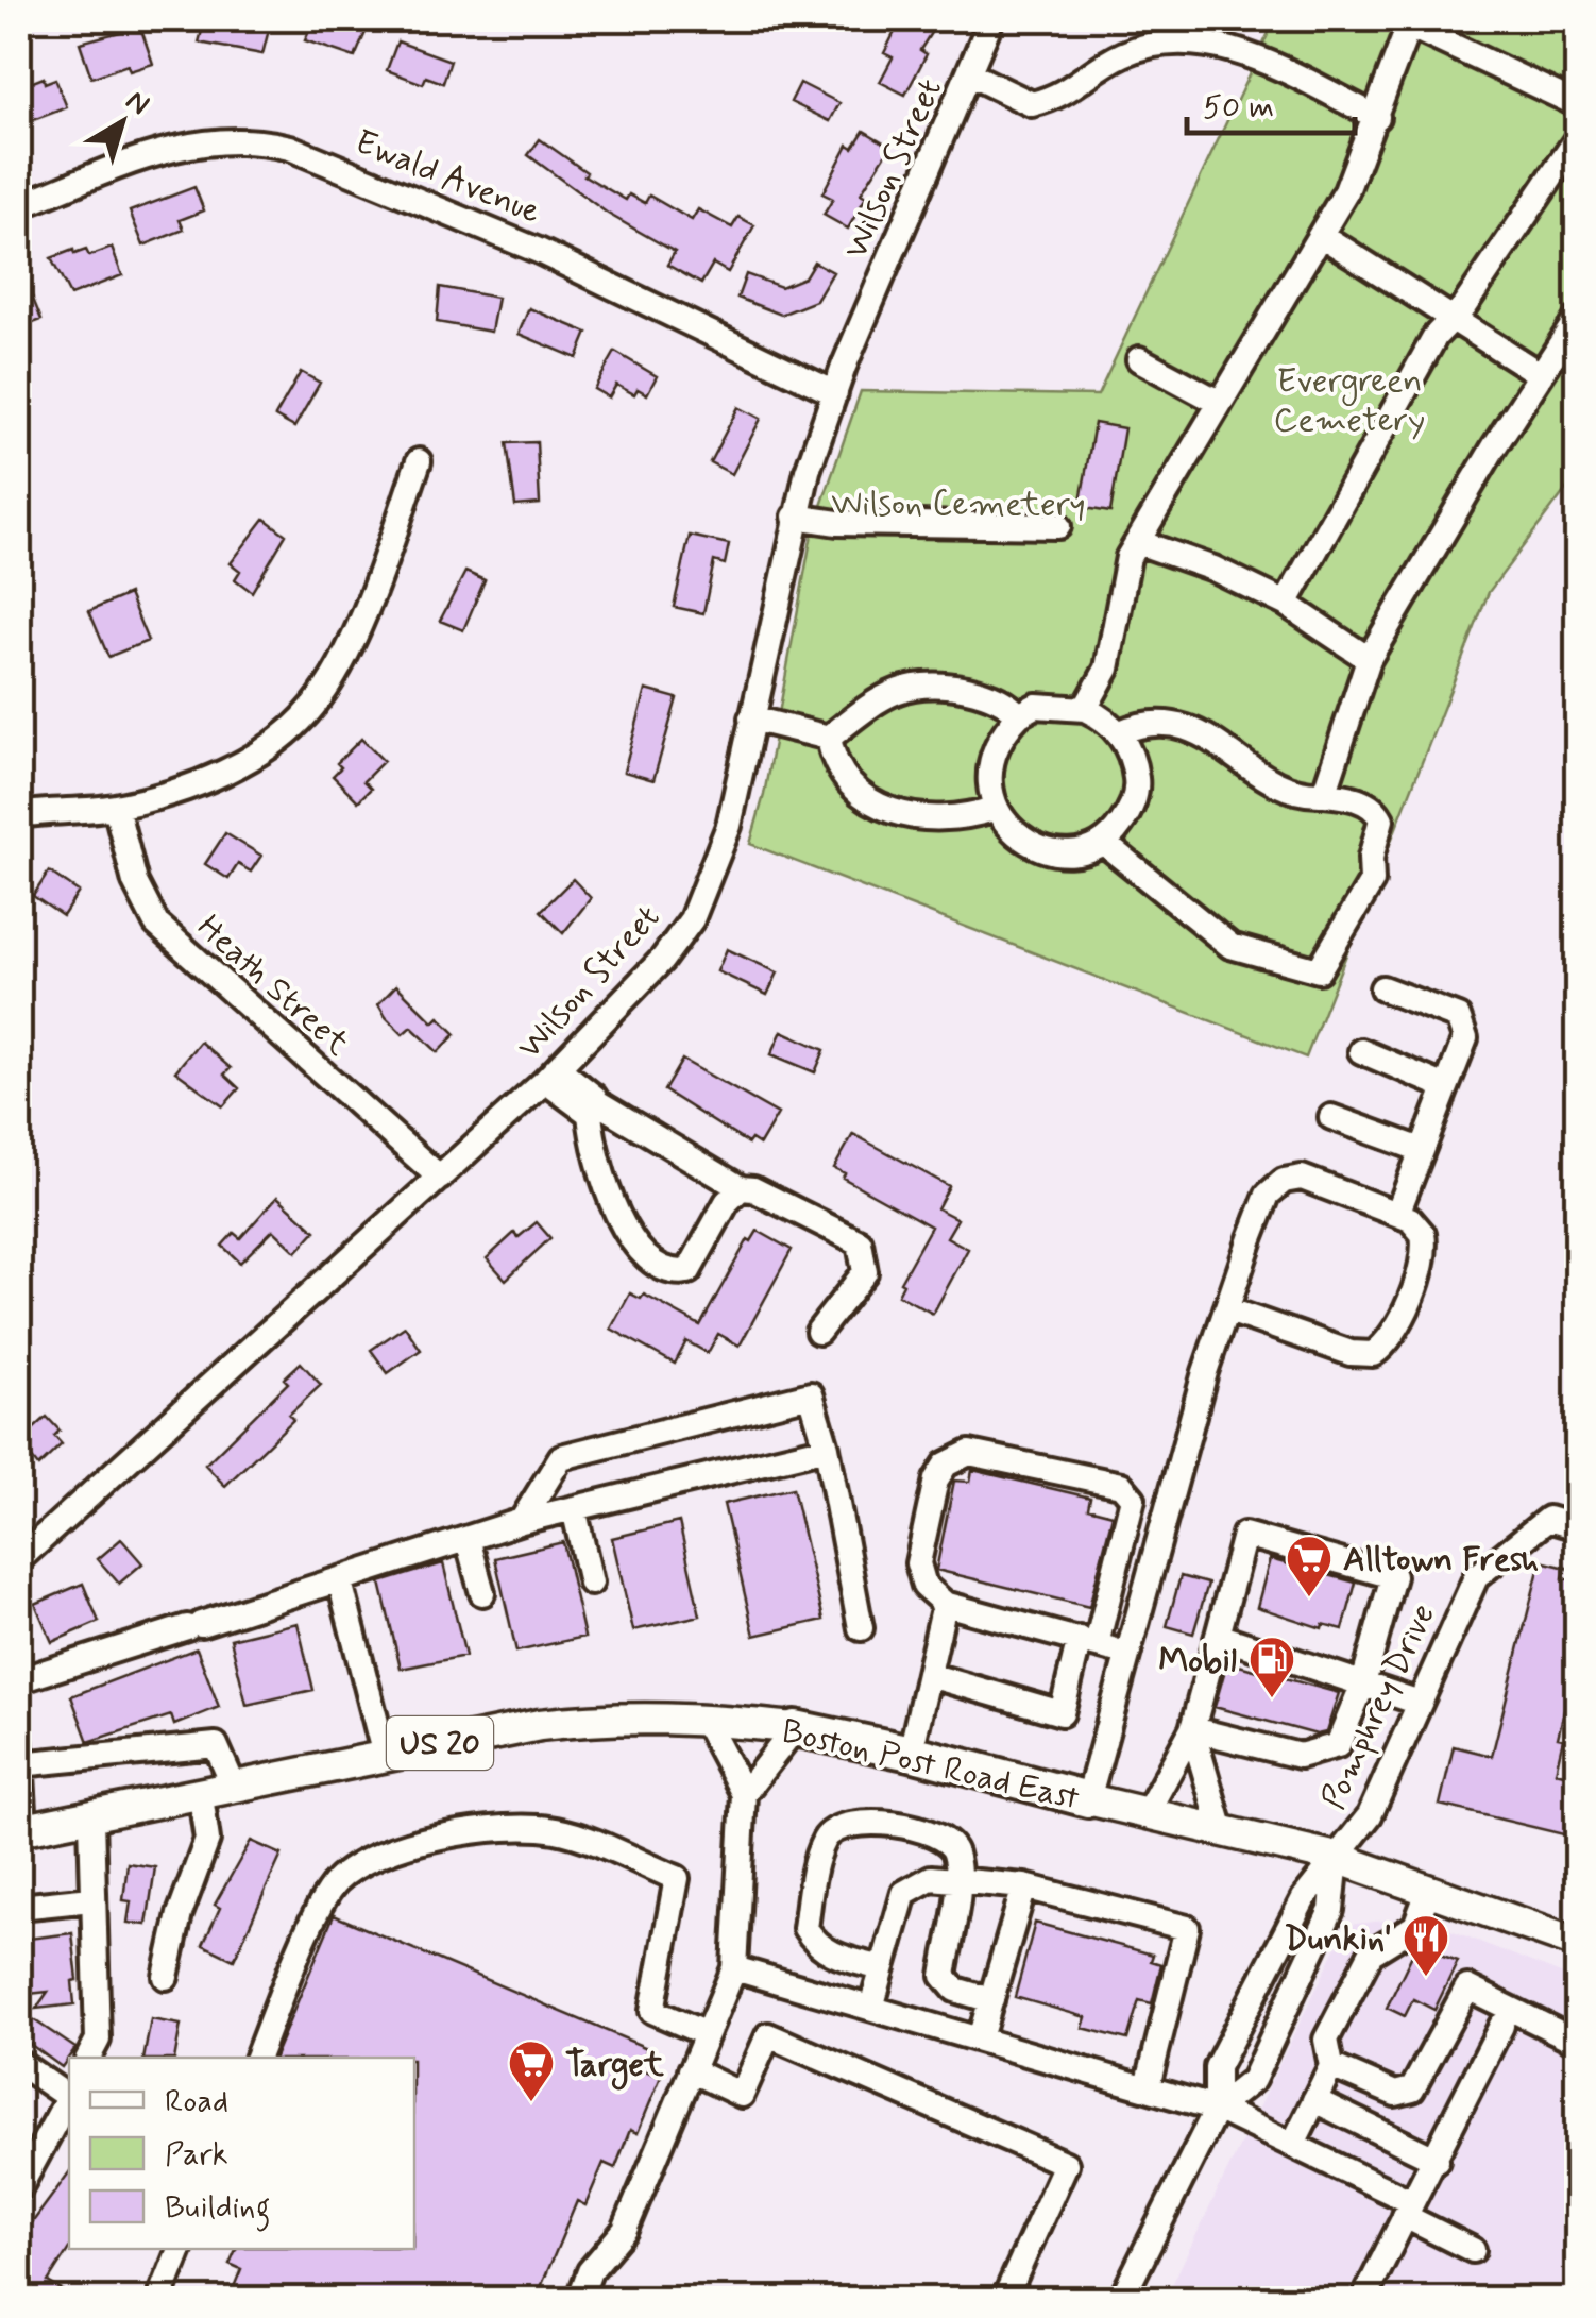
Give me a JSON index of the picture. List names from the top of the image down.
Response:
{
  "streets": {
    "highway": ["US 20", "Boston Post Road East"],
    "street": [
      "Wilson Street",
      "Ewald Avenue",
      "Heath Street",
      "Pomphrey Drive"
    ]
  },
  "crossings": [
    ["Wilson Street", "Ewald Avenue"],
    ["Wilson Street", "Heath Street"],
    ["Pomphrey Drive", "Boston Post Road East"]
  ],
  "parks": ["Evergreen Cemetery", "Wilson Cemetery"],
  "places": {
    "supermarket": ["Alltown Fresh", "Target"],
    "fuel station": ["Mobil"],
    "restaurant": ["Dunkin'"]
  },
  "legend": ["Road", "Park", "Building"],
  "scale_bar": "50 m",
  "north": "top right"
}
